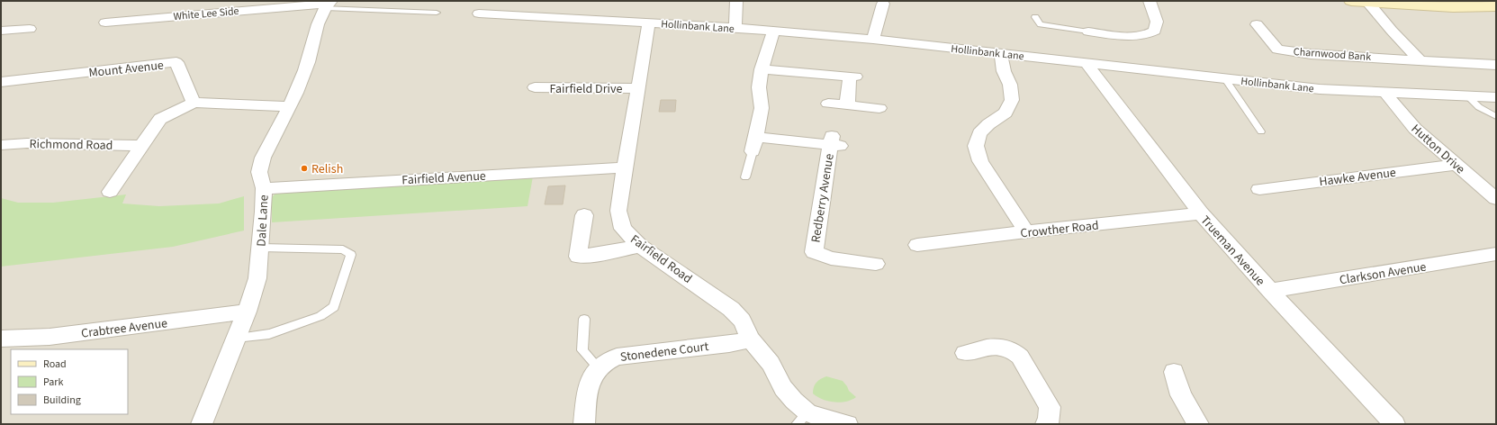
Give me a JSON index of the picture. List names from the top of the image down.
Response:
{
  "streets": {
    "street": [
      "White Lee Side",
      "Hollinbank Lane",
      "Charnwood Bank",
      "Mount Avenue",
      "Fairfield Drive",
      "Richmond Road",
      "Hutton Drive",
      "Hawke Avenue",
      "Fairfield Avenue",
      "Redberry Avenue",
      "Dale Lane",
      "Crowther Road",
      "Trueman Avenue",
      "Fairfield Road",
      "Clarkson Avenue",
      "Crabtree Avenue",
      "Stonedene Court"
    ]
  },
  "crossings": [
    ["White Lee Side", "Dale Lane"],
    ["Hollinbank Lane", "Hutton Drive"],
    ["Hollinbank Lane", "Trueman Avenue"],
    ["Hollinbank Lane", "Fairfield Road"],
    ["Fairfield Drive", "Fairfield Road"],
    ["Hutton Drive", "Hawke Avenue"],
    ["Fairfield Avenue", "Dale Lane"],
    ["Fairfield Avenue", "Fairfield Road"],
    ["Dale Lane", "Crabtree Avenue"],
    ["Crowther Road", "Trueman Avenue"],
    ["Trueman Avenue", "Clarkson Avenue"],
    ["Fairfield Road", "Stonedene Court"]
  ],
  "places": ["Relish"],
  "legend": ["Road", "Park", "Building"]
}
